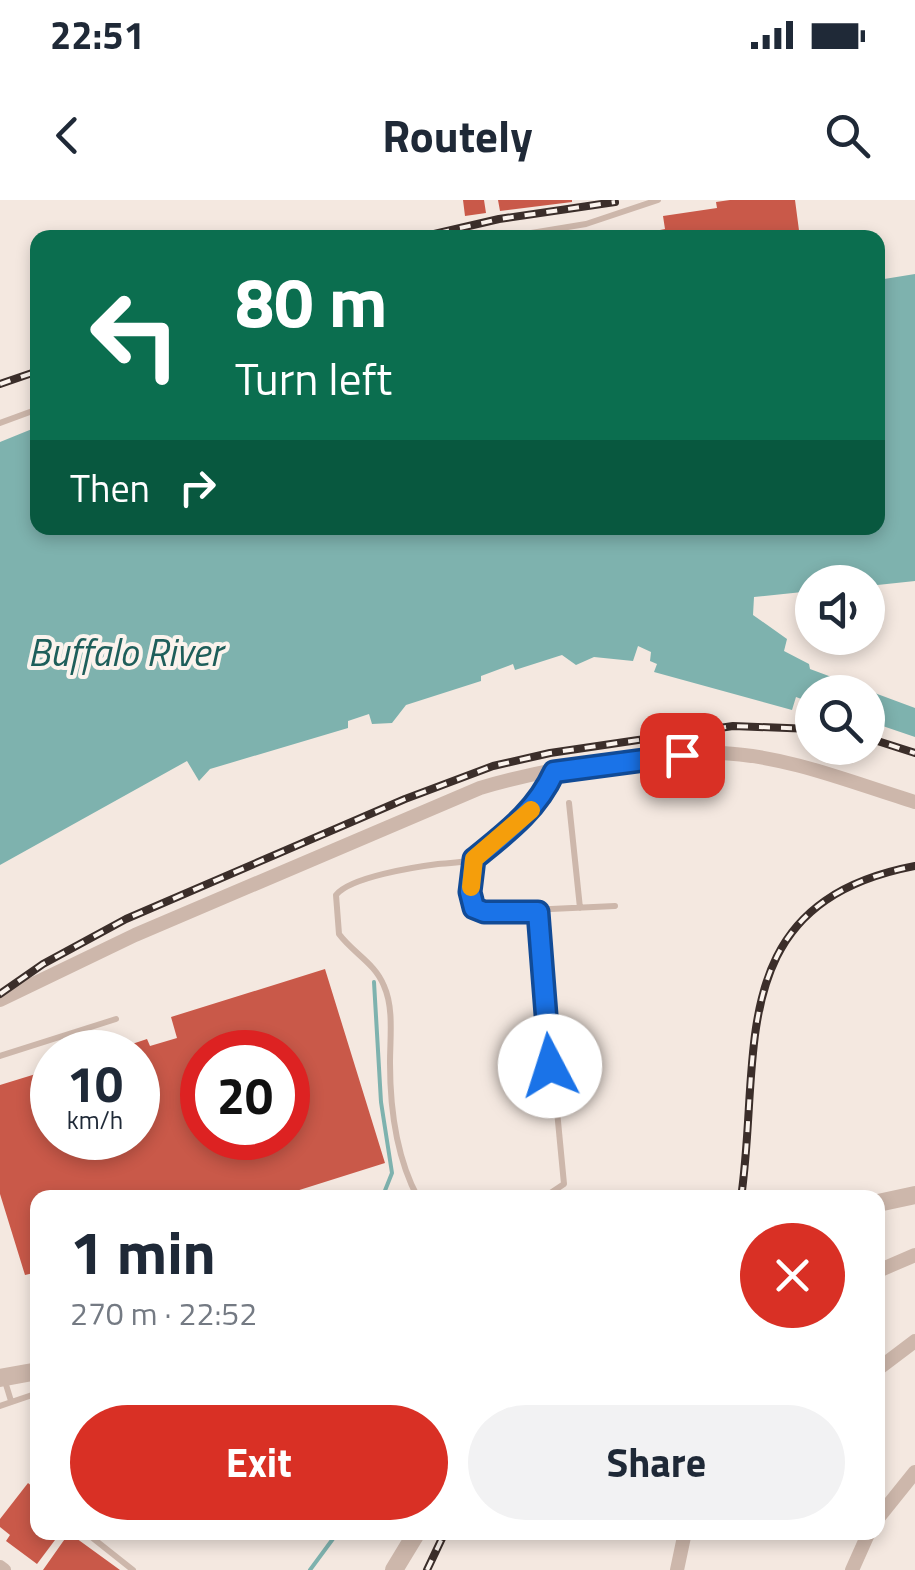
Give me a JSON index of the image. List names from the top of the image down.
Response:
{
  "water": ["Buffalo River"],
  "page": {
    "status": "22:51",
    "header": "Routely",
    "turn": ["80 m", "Turn left"],
    "then": "Then",
    "speed": "10 km/h",
    "limit": "20",
    "heading": ["1 min", "270 m · 22:52"],
    "buttons": ["Exit", "Share"]
  }
}
